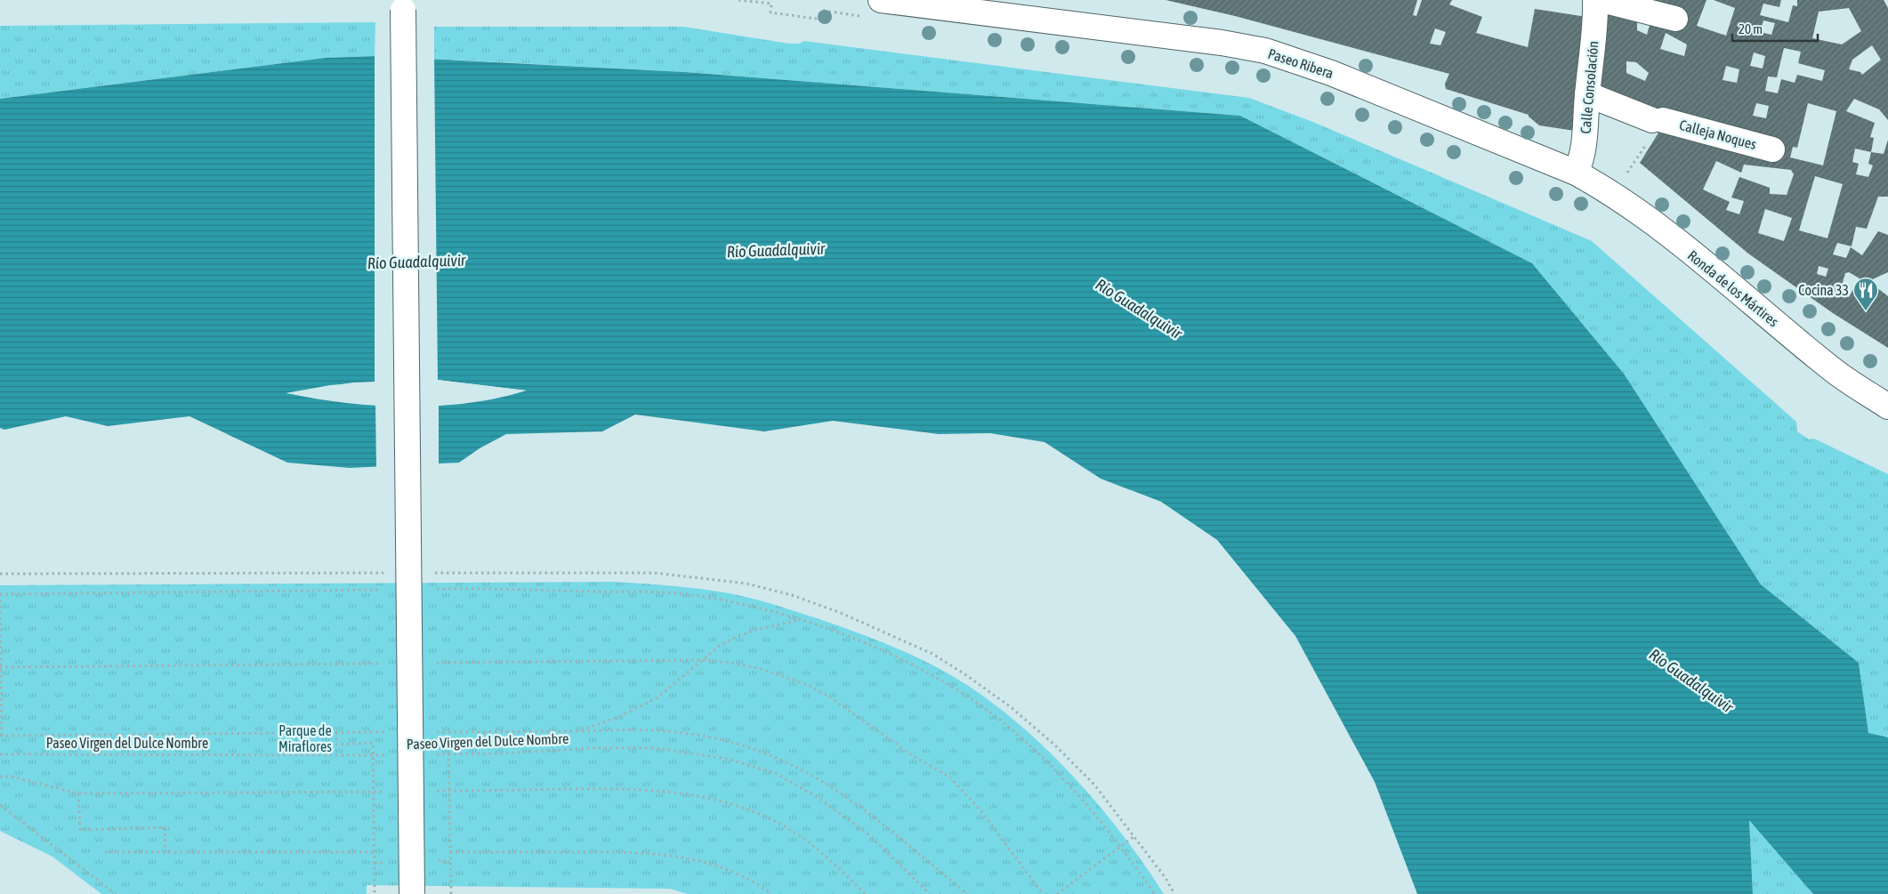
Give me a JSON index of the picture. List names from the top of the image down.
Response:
{
  "streets": {
    "street": [
      "Paseo Ribera",
      "Calle Consolación",
      "Calleja Noques",
      "Ronda de los Mártires"
    ],
    "path": ["Paseo Virgen del Dulce Nombre"]
  },
  "crossings": [
    ["Paseo Ribera", "Calle Consolación"],
    ["Paseo Ribera", "Ronda de los Mártires"],
    ["Calle Consolación", "Calleja Noques"],
    ["Calle Consolación", "Ronda de los Mártires"]
  ],
  "water": ["Río Guadalquivir"],
  "parks": ["Parque de Miraflores"],
  "places": {
    "restaurant": ["Cocina 33"]
  },
  "scale_bar": "20 m"
}
